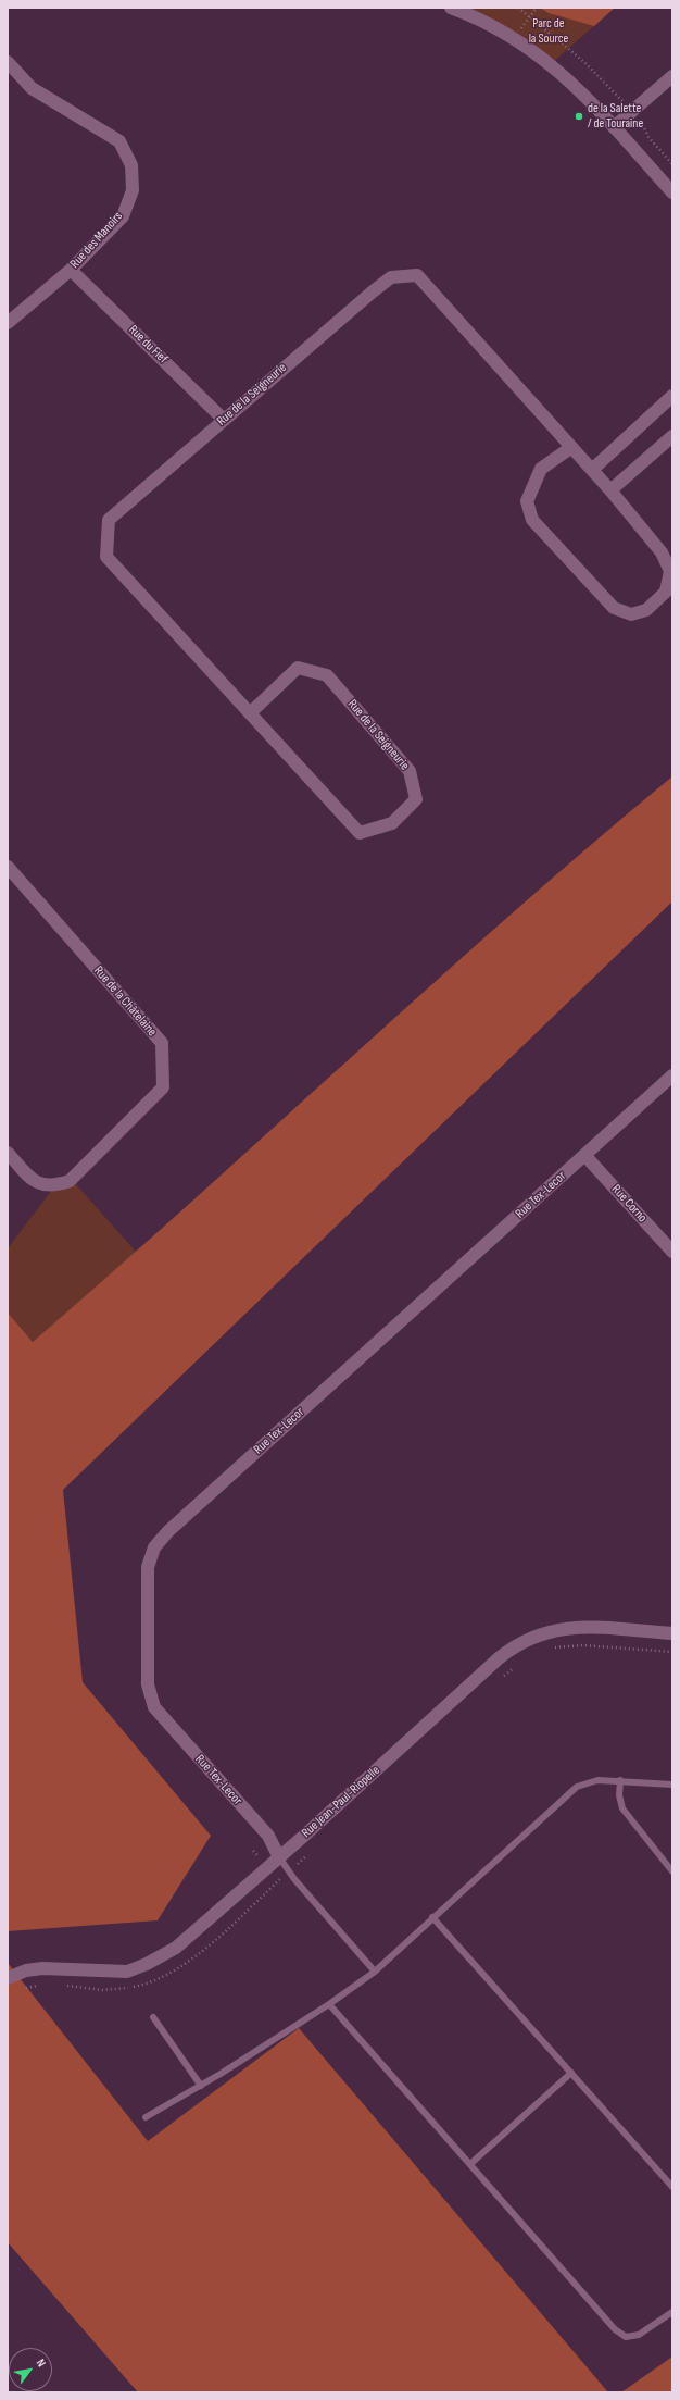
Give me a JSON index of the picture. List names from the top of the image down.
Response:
{
  "streets": {
    "street": [
      "Rue des Manoirs",
      "Rue du Fief",
      "Rue de la Seigneurie",
      "Rue de la Châtelaine",
      "Rue Tex-Lecor",
      "Rue Corno",
      "Rue Jean-Paul-Riopelle"
    ]
  },
  "crossings": [
    ["Rue des Manoirs", "Rue du Fief"],
    ["Rue du Fief", "Rue de la Seigneurie"],
    ["Rue Tex-Lecor", "Rue Corno"],
    ["Rue Tex-Lecor", "Rue Jean-Paul-Riopelle"]
  ],
  "parks": ["Parc de la Source"],
  "places": ["de la Salette / de Touraine"],
  "north": "top right"
}
